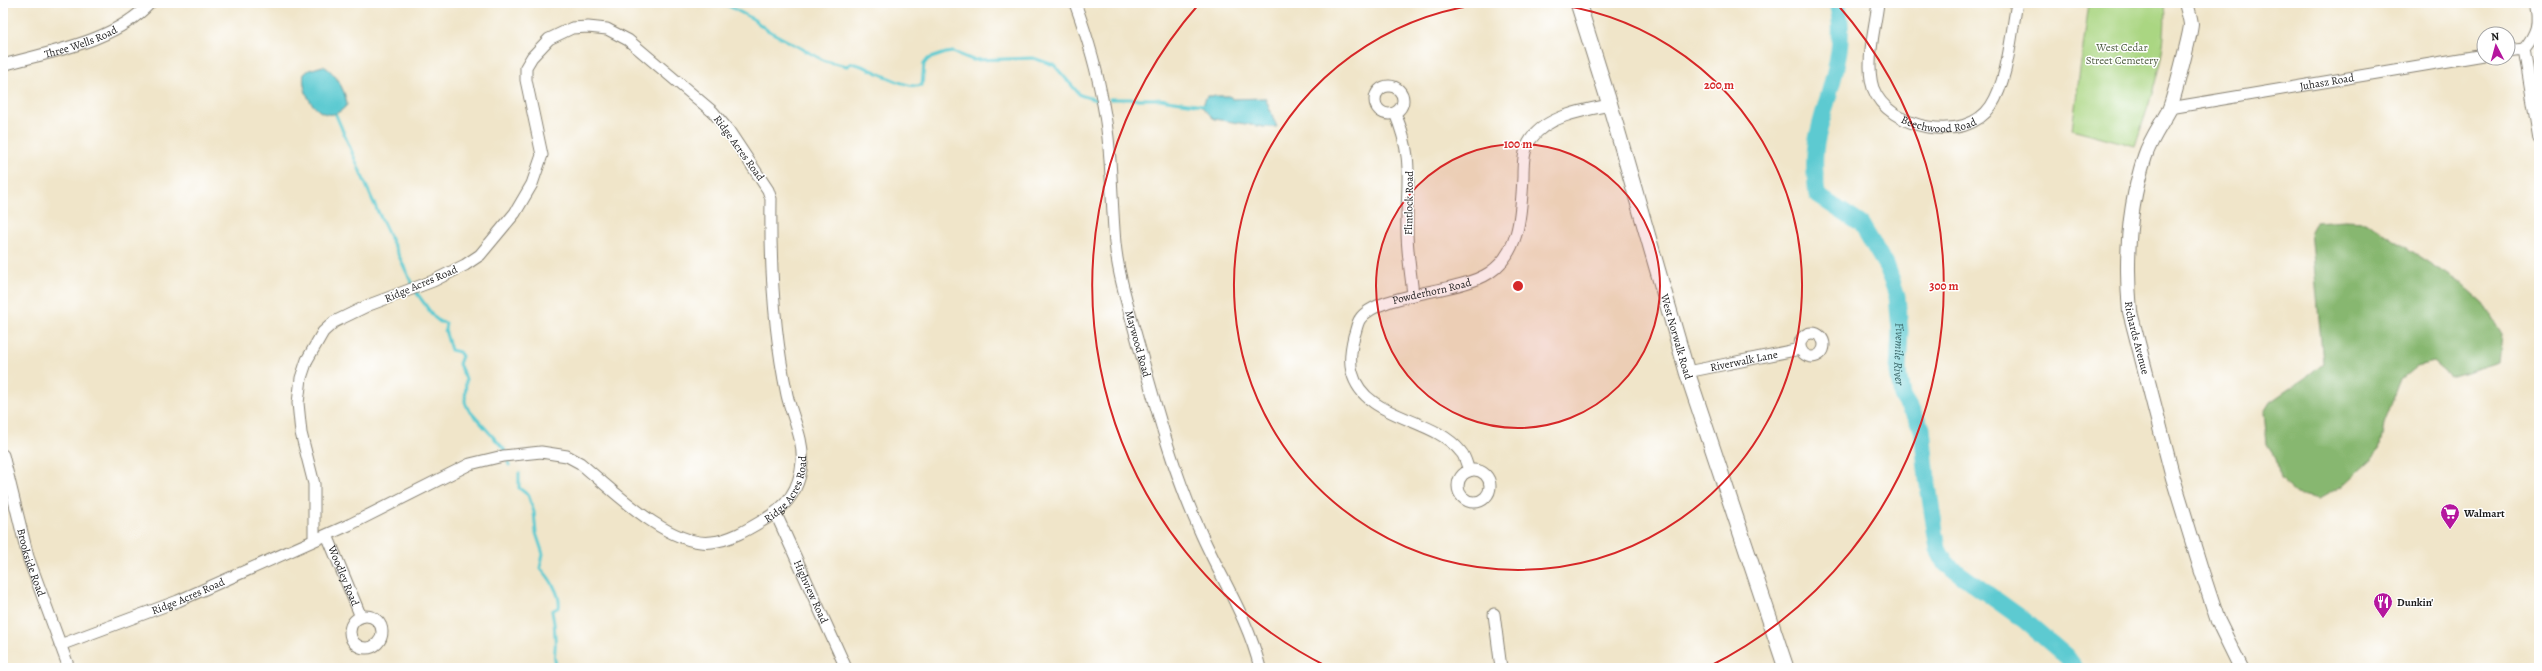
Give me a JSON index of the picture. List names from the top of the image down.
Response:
{
  "streets": {
    "main road": ["West Norwalk Road"],
    "street": [
      "Three Wells Road",
      "Juhasz Road",
      "Beechwood Road",
      "Ridge Acres Road",
      "Flintlock Road",
      "Powderhorn Road",
      "Richards Avenue",
      "Maywood Road",
      "Riverwalk Lane",
      "Brookside Road",
      "Woodley Road",
      "Highview Road"
    ]
  },
  "crossings": [
    ["Juhasz Road", "Richards Avenue"],
    ["Ridge Acres Road", "Brookside Road"],
    ["Ridge Acres Road", "Woodley Road"],
    ["Ridge Acres Road", "Highview Road"],
    ["Flintlock Road", "Powderhorn Road"],
    ["Powderhorn Road", "West Norwalk Road"],
    ["West Norwalk Road", "Riverwalk Lane"]
  ],
  "water": ["Fivemile River"],
  "parks": ["West Cedar Street Cemetery"],
  "places": {
    "supermarket": ["Walmart"],
    "restaurant": ["Dunkin'"]
  },
  "north": "top",
  "rings": ["200 m", "100 m", "300 m"]
}
